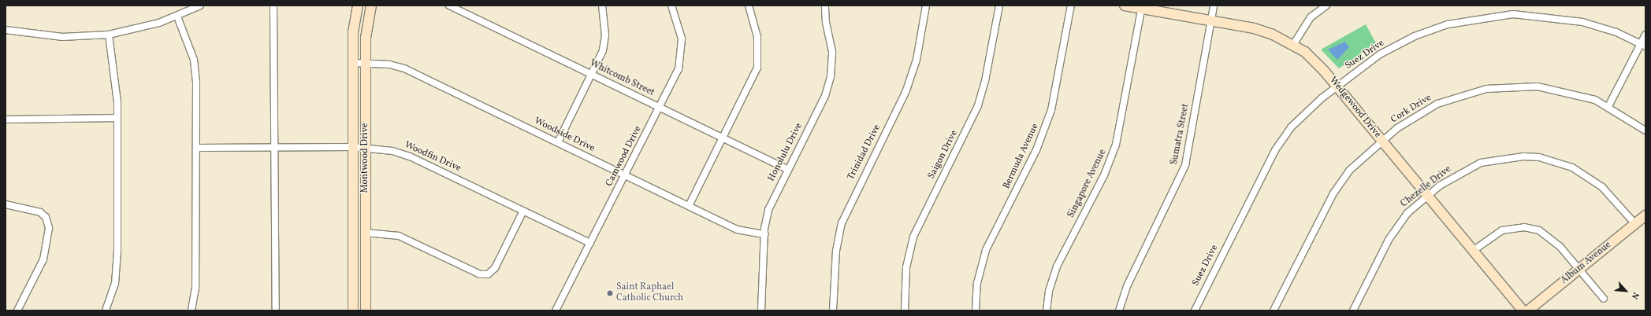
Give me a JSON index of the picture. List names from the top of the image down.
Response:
{
  "streets": {
    "street": [
      "Suez Drive",
      "Whitcomb Street",
      "Wedgewood Drive",
      "Cork Drive",
      "Sumatra Street",
      "Woodside Drive",
      "Honolulu Drive",
      "Trinidad Drive",
      "Saigon Drive",
      "Camwood Drive",
      "Bermuda Avenue",
      "Woodfin Drive",
      "Montwood Drive",
      "Singapore Avenue",
      "Chezelle Drive",
      "Album Avenue"
    ]
  },
  "crossings": [
    ["Suez Drive", "Wedgewood Drive"],
    ["Whitcomb Street", "Honolulu Drive"],
    ["Whitcomb Street", "Camwood Drive"],
    ["Wedgewood Drive", "Cork Drive"],
    ["Wedgewood Drive", "Sumatra Street"],
    ["Wedgewood Drive", "Singapore Avenue"],
    ["Wedgewood Drive", "Chezelle Drive"],
    ["Woodside Drive", "Honolulu Drive"],
    ["Woodside Drive", "Camwood Drive"],
    ["Woodside Drive", "Montwood Drive"],
    ["Camwood Drive", "Woodfin Drive"],
    ["Woodfin Drive", "Montwood Drive"],
    ["Chezelle Drive", "Album Avenue"]
  ],
  "places": ["Saint Raphael Catholic Church"],
  "north": "bottom right"
}
